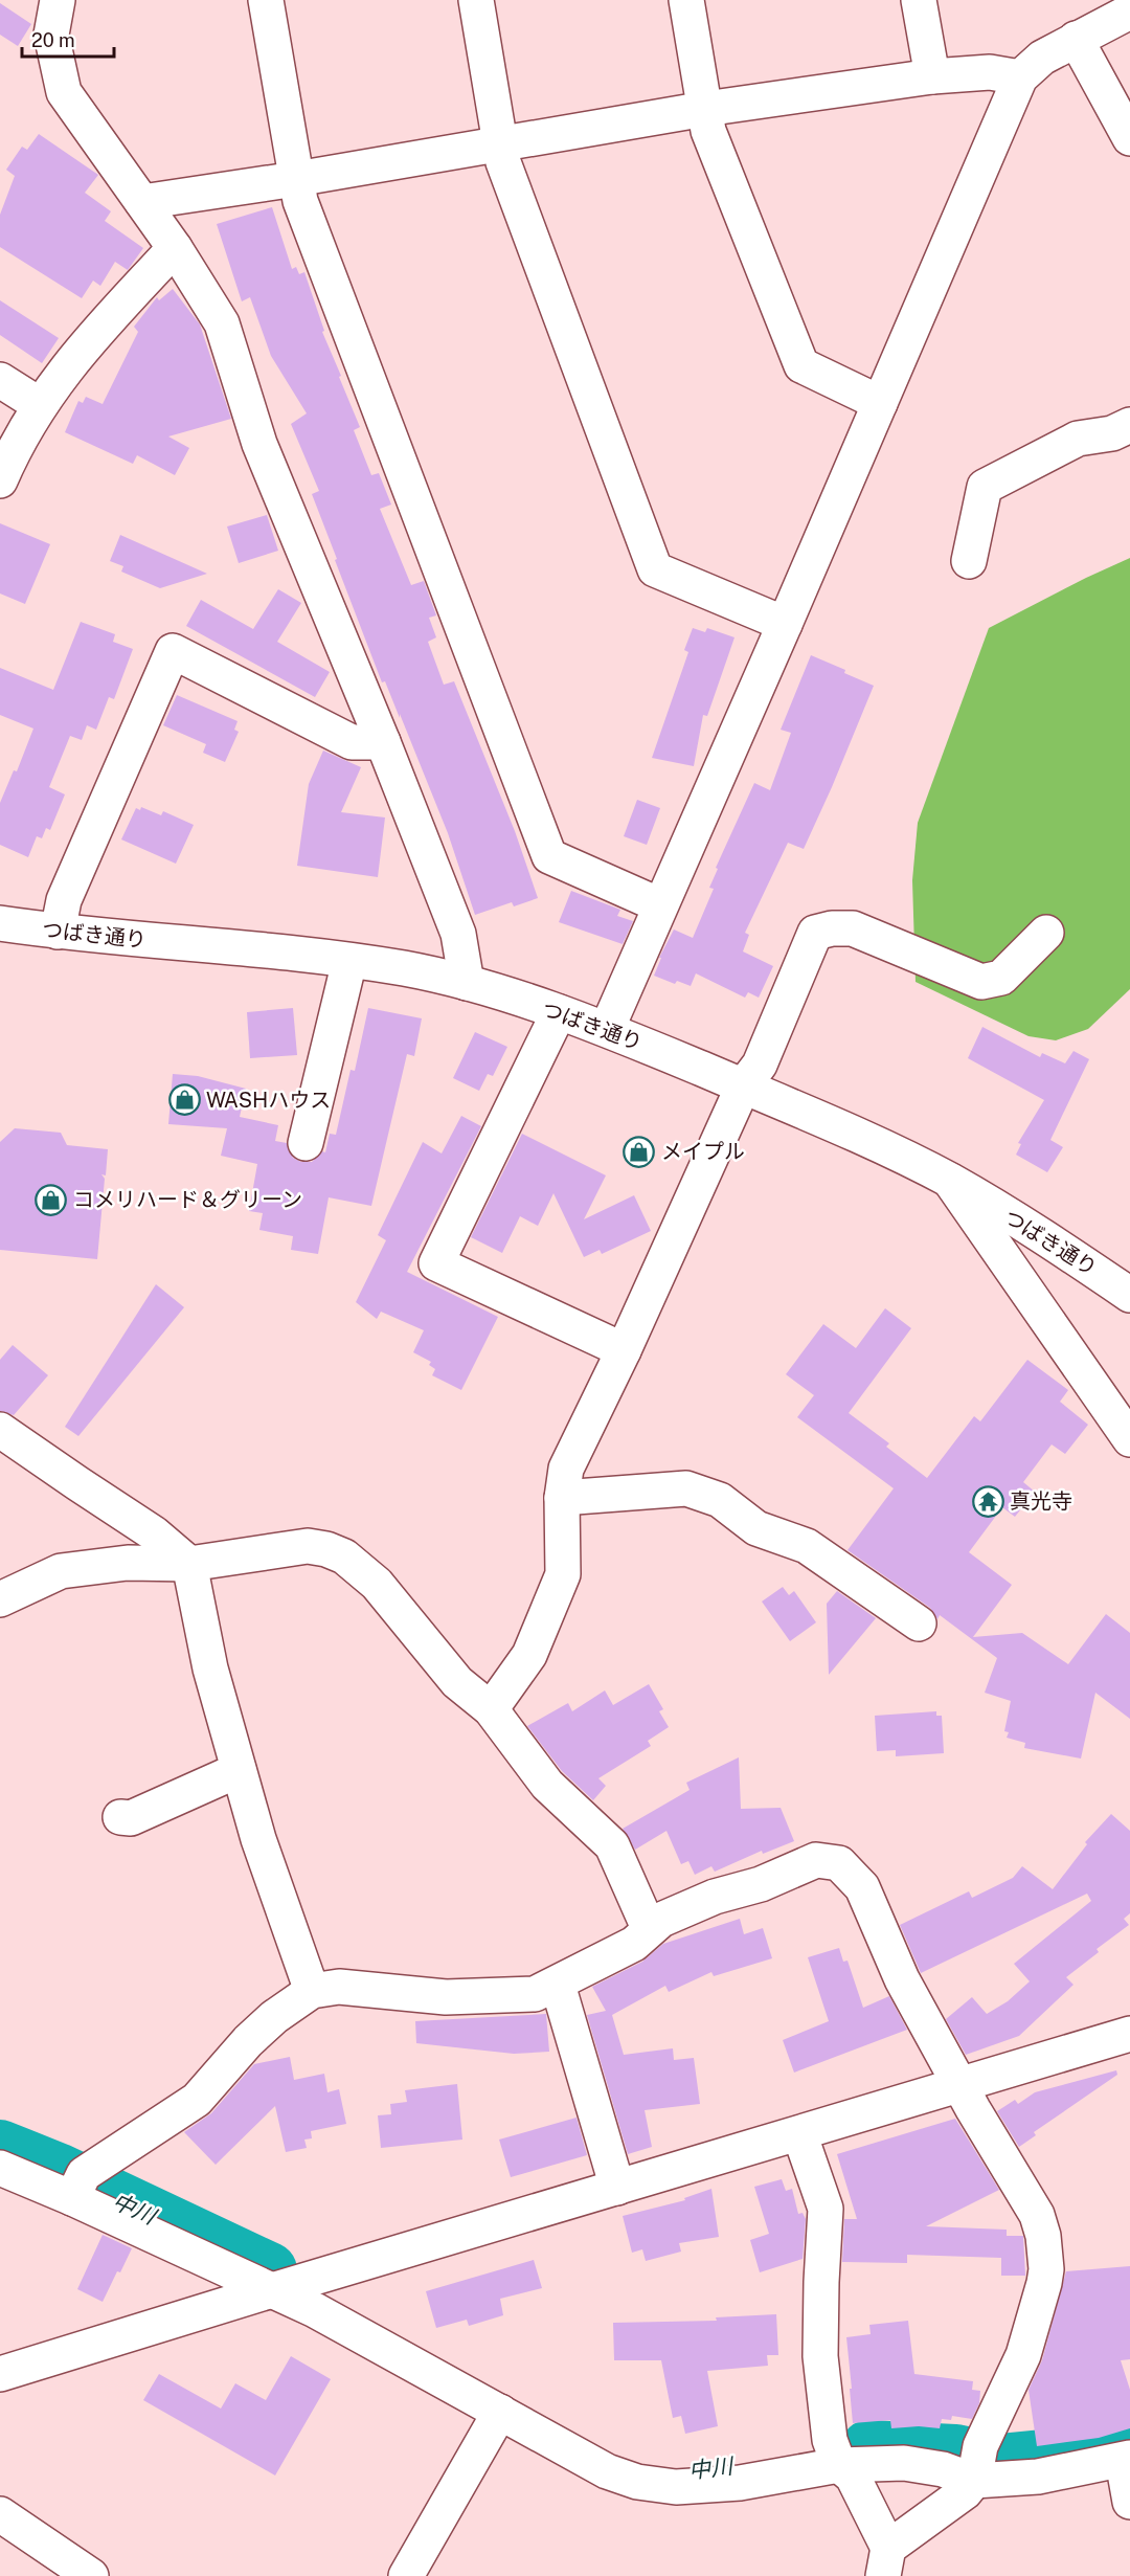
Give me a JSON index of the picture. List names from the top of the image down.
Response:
{
  "streets": {
    "street": ["つばき通り"]
  },
  "water": ["中川"],
  "places": {
    "shop": ["WASHハウス", "メイプル", "コメリハード＆グリーン"],
    "temple": ["真光寺"]
  },
  "scale_bar": "20 m"
}
